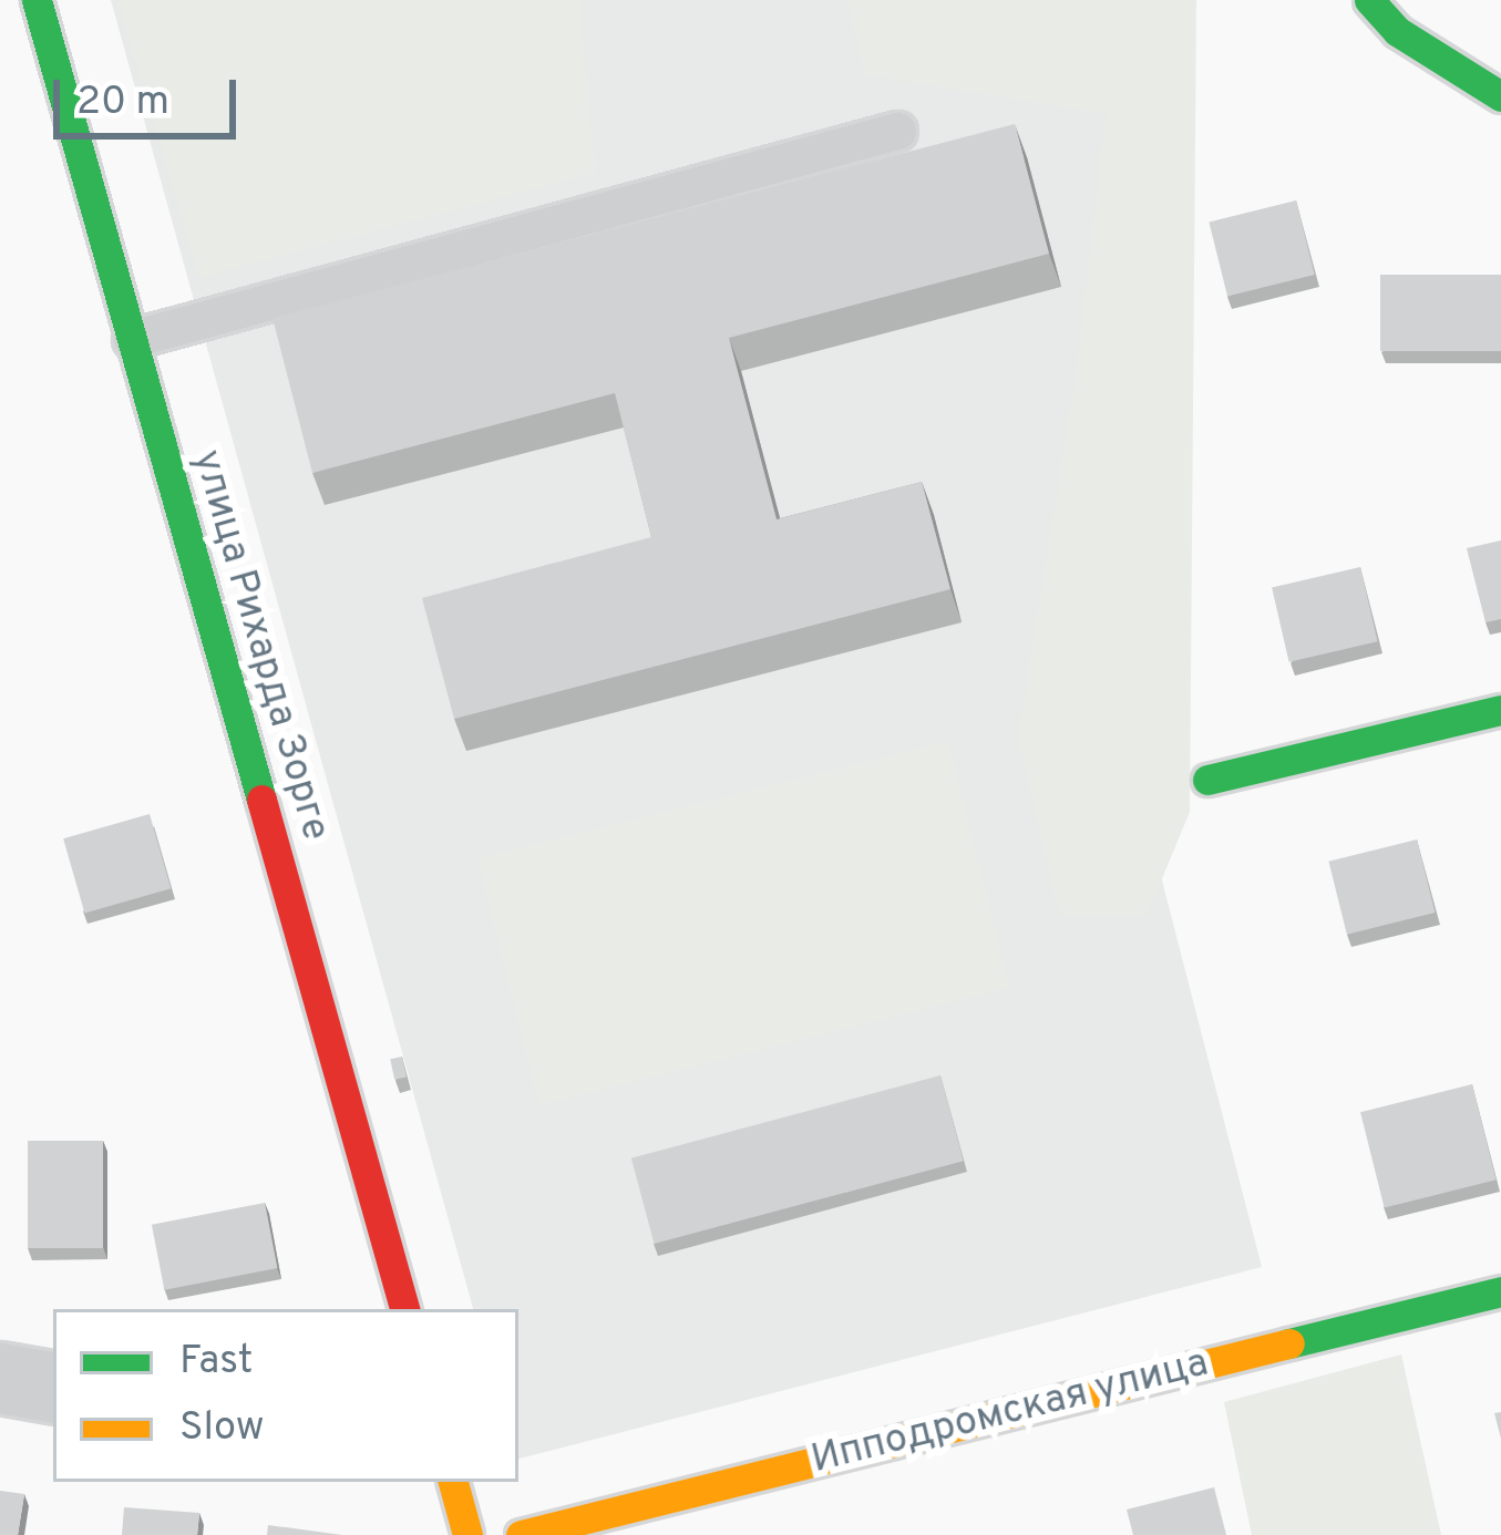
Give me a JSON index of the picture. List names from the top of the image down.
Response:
{
  "streets": {
    "street": ["улица Рихарда Зорге", "Ипподромская улица"]
  },
  "legend": ["Fast", "Slow"],
  "scale_bar": "20 m"
}
